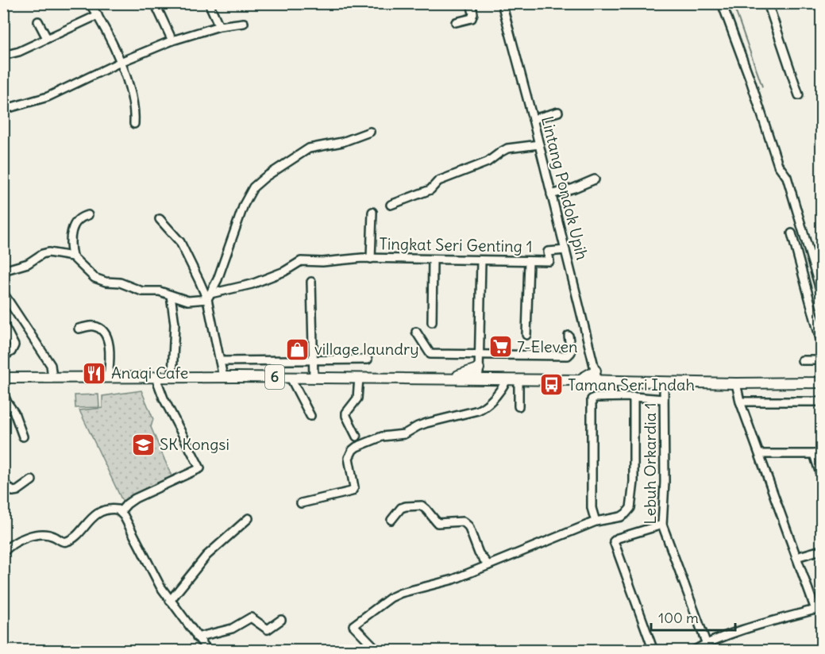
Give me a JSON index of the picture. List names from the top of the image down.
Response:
{
  "streets": {
    "main road": ["6"],
    "street": ["Lintang Pondok Upih", "Tingkat Seri Genting 1", "Lebuh Orkardia 1"]
  },
  "crossings": [
    ["Lintang Pondok Upih", "Tingkat Seri Genting 1"]
  ],
  "places": {
    "supermarket": ["7-Eleven"],
    "shop": ["village laundry"],
    "restaurant": ["Anaqi Cafe"],
    "bus stop": ["Taman Seri Indah"],
    "school or university": ["SK Kongsi"]
  },
  "scale_bar": "100 m"
}
